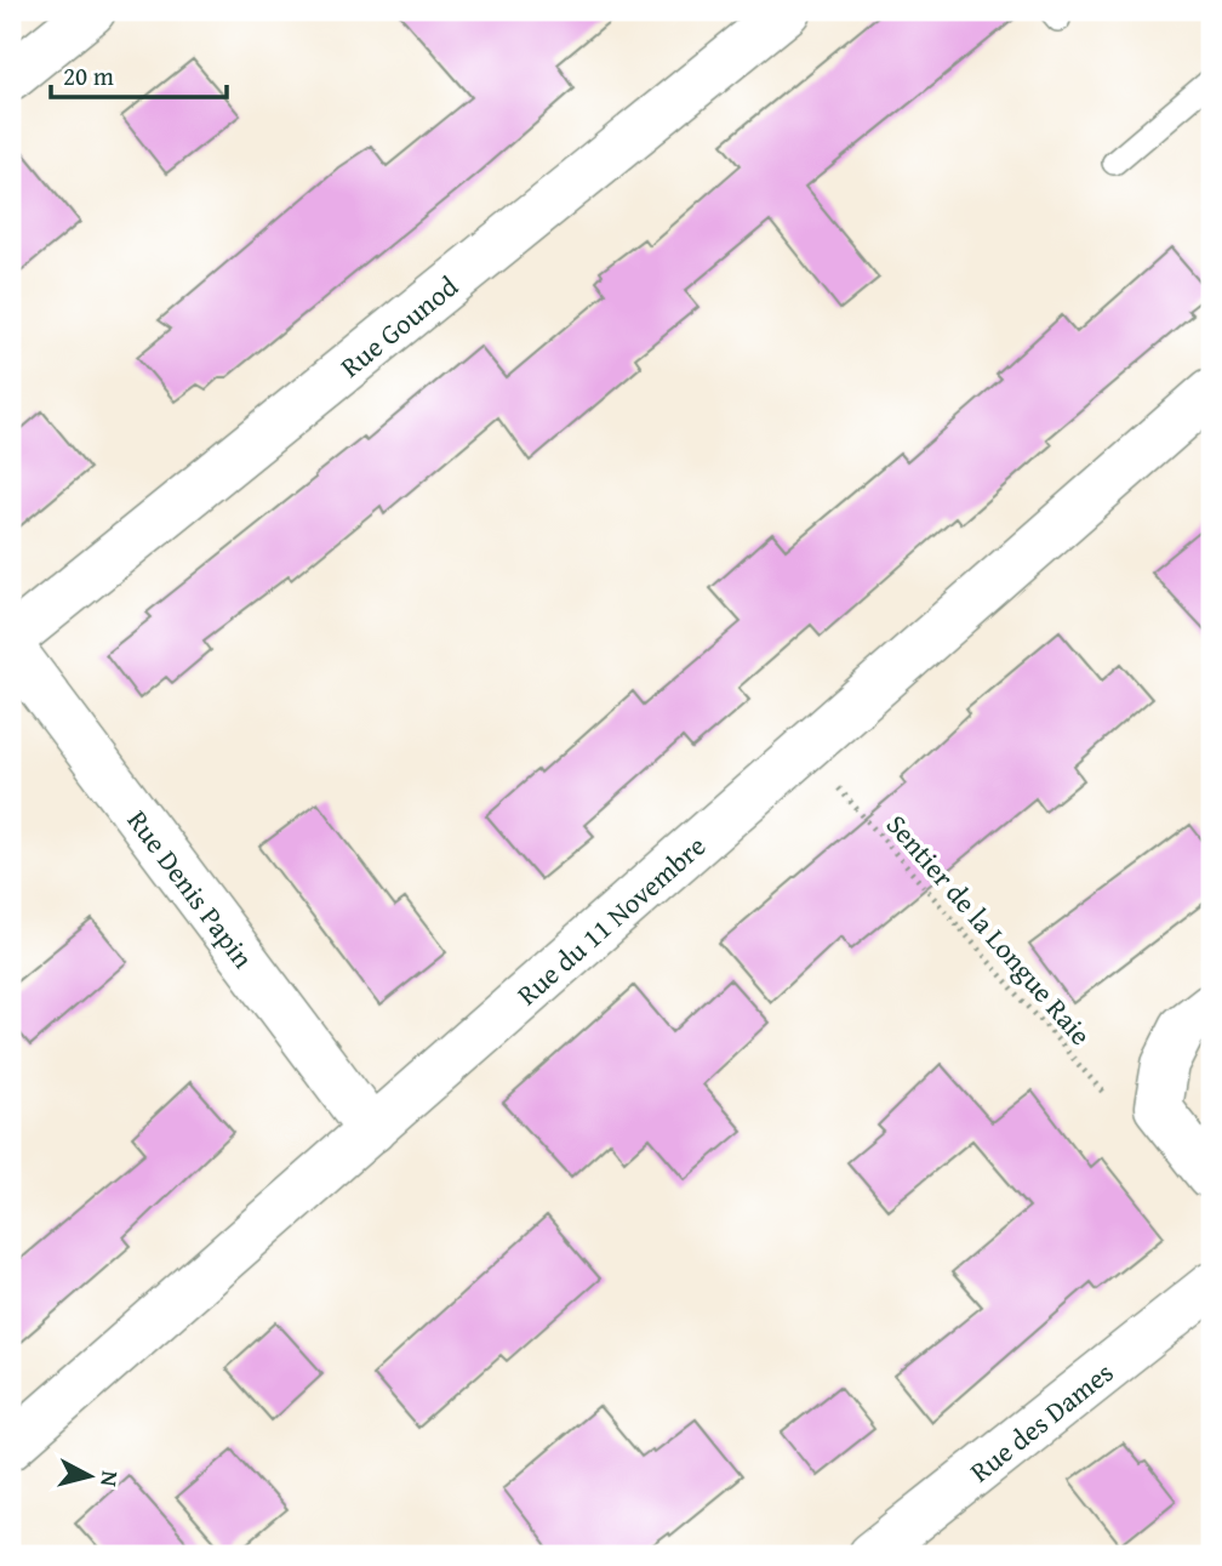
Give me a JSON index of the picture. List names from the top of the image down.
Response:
{
  "streets": {
    "street": [
      "Rue Gounod",
      "Rue Denis Papin",
      "Rue du 11 Novembre",
      "Rue des Dames"
    ],
    "path": ["Sentier de la Longue Raie"]
  },
  "crossings": [
    ["Rue Denis Papin", "Rue du 11 Novembre"],
    ["Rue du 11 Novembre", "Sentier de la Longue Raie"]
  ],
  "scale_bar": "20 m",
  "north": "right"
}
